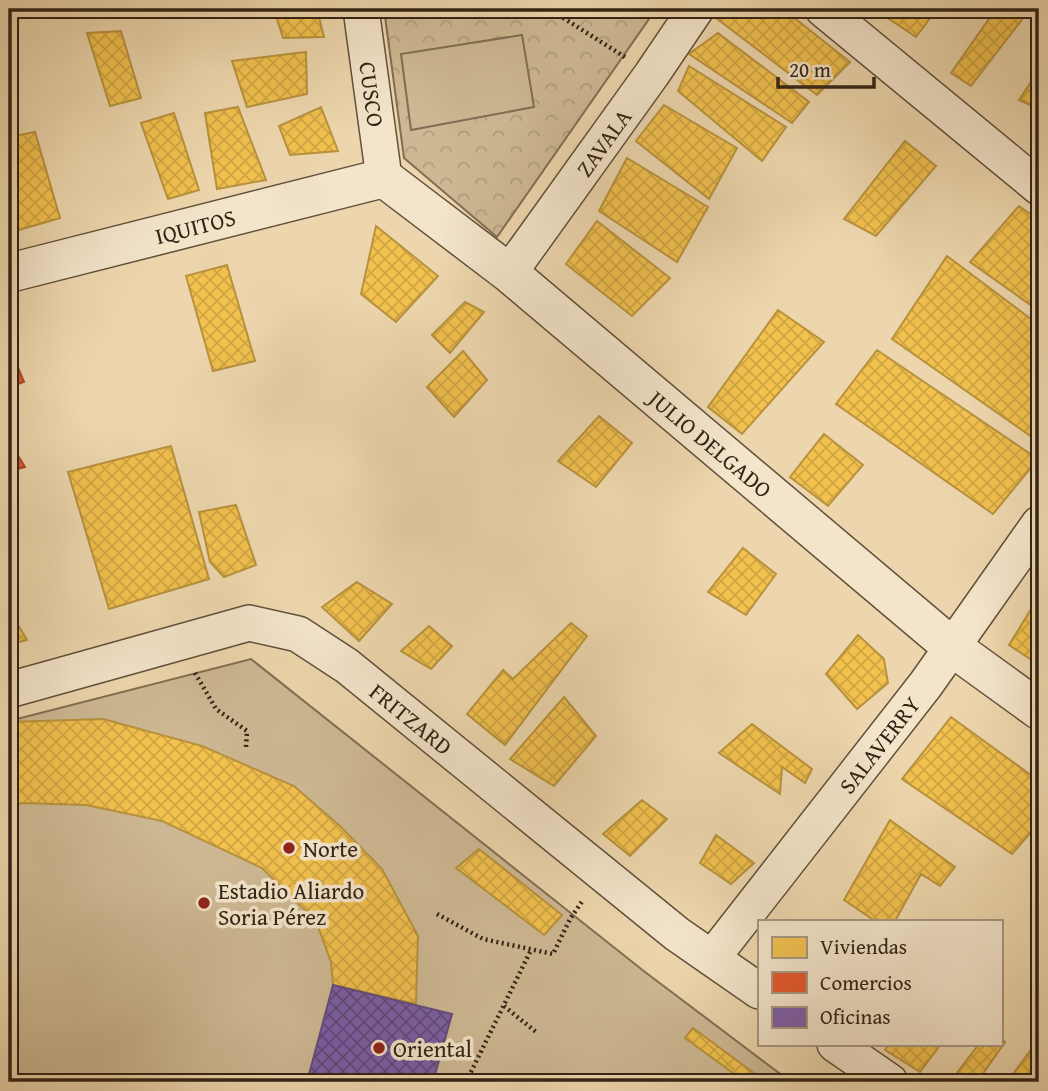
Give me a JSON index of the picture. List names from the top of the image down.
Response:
{
  "streets": {
    "street": [
      "CUSCO",
      "ZAVALA",
      "IQUITOS",
      "JULIO DELGADO",
      "FRITZARD",
      "SALAVERRY"
    ]
  },
  "crossings": [
    ["CUSCO", "IQUITOS"],
    ["CUSCO", "JULIO DELGADO"],
    ["ZAVALA", "JULIO DELGADO"],
    ["IQUITOS", "JULIO DELGADO"],
    ["JULIO DELGADO", "SALAVERRY"],
    ["FRITZARD", "SALAVERRY"]
  ],
  "places": ["Norte", "Estadio Aliardo Soria Pérez", "Oriental"],
  "legend": ["Viviendas", "Comercios", "Oficinas"],
  "scale_bar": "20 m"
}
